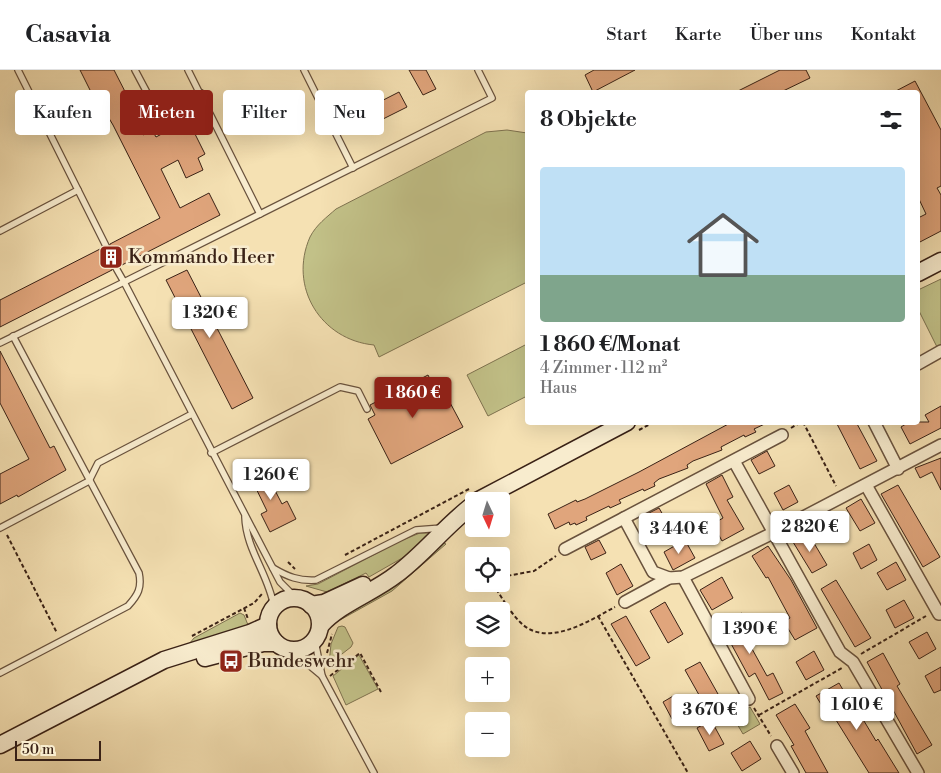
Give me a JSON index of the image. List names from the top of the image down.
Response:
{
  "places": {
    "building": ["Kommando Heer"],
    "bus stop": ["Bundeswehr"]
  },
  "scale_bar": "50 m",
  "north": "bottom",
  "page": {
    "header": "Casavia",
    "nav": [
      "Start",
      "Karte",
      "Über uns",
      "Kontakt"
    ],
    "chip": [
      "Kaufen",
      "Mieten",
      "Filter",
      "Neu"
    ],
    "heading": "8 Objekte",
    "list": [
      {
        "name": "1 860 €/Monat",
        "note": "4 Zimmer · 112 m² · Haus"
      }
    ],
    "price": [
      "1 320 €",
      "1 860 €",
      "1 260 €",
      "2 820 €",
      "3 440 €",
      "1 390 €",
      "1 610 €",
      "3 670 €"
    ],
    "map_buttons": ["+", "−"],
    "scale": "50 m"
  }
}
